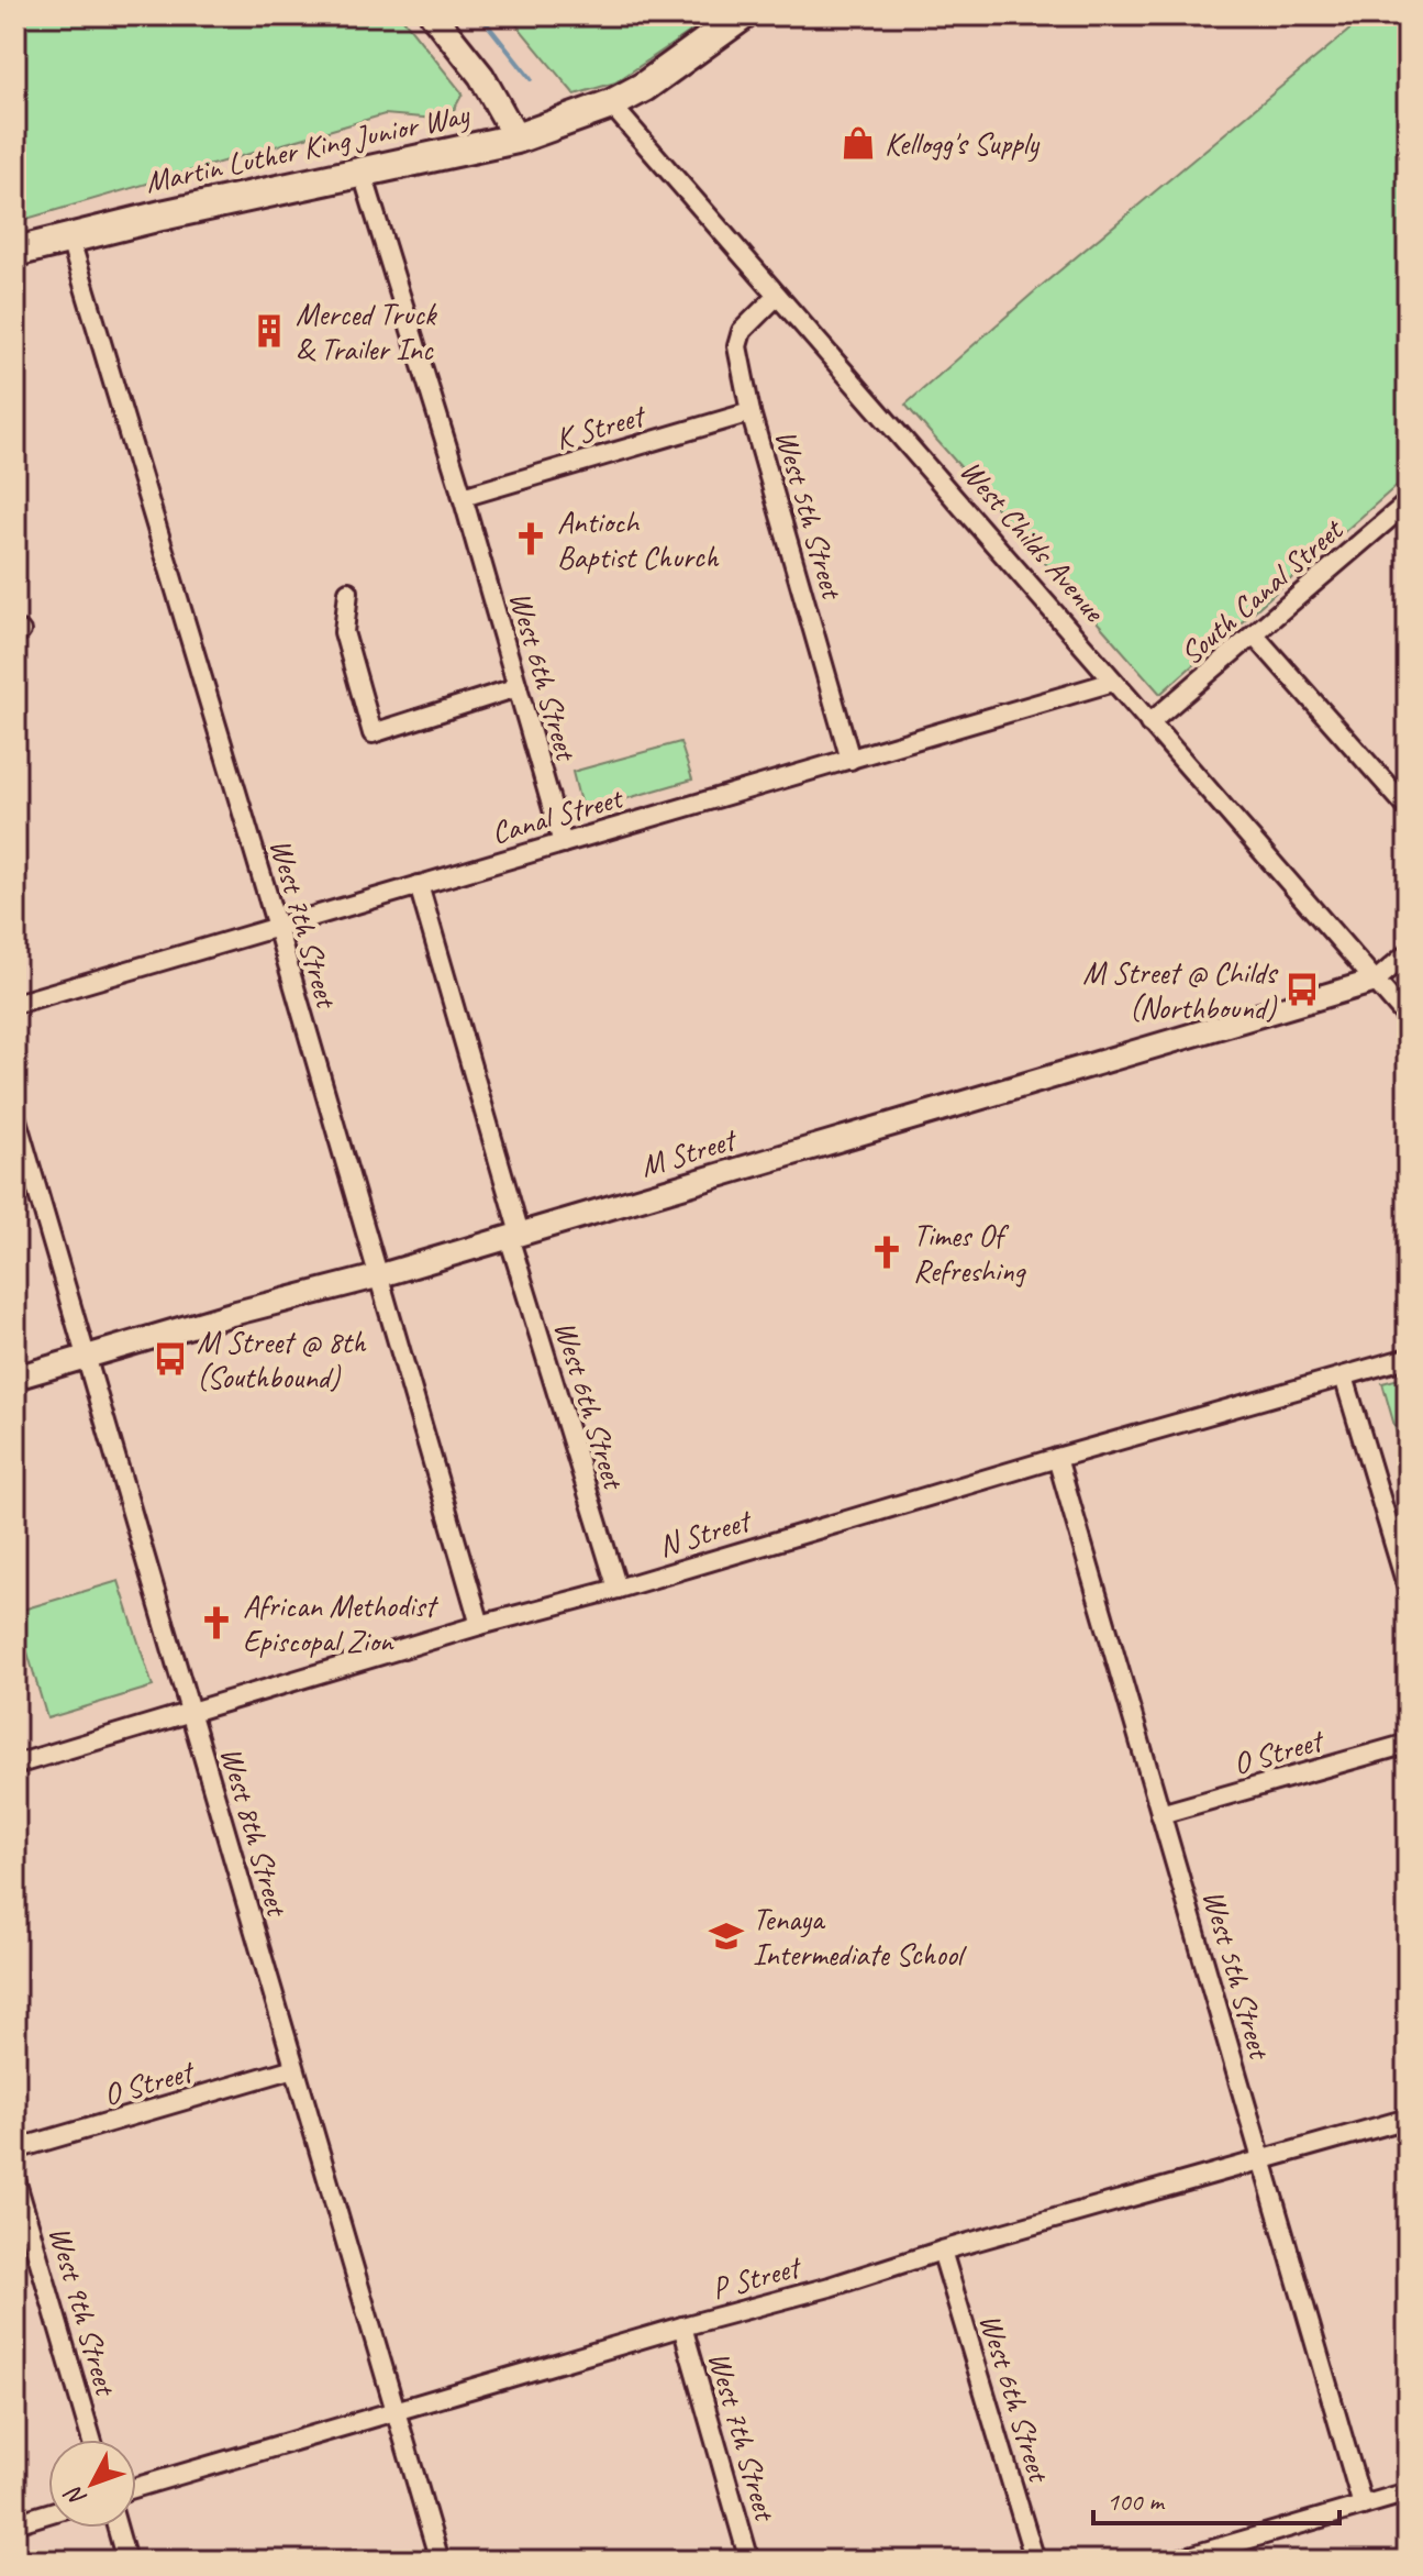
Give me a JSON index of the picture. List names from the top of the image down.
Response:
{
  "streets": {
    "highway": ["Martin Luther King Junior Way"],
    "street": [
      "K Street",
      "West 5th Street",
      "West Childs Avenue",
      "South Canal Street",
      "West 6th Street",
      "Canal Street",
      "West 7th Street",
      "M Street",
      "N Street",
      "O Street",
      "West 8th Street",
      "P Street",
      "West 9th Street"
    ]
  },
  "crossings": [
    ["Martin Luther King Junior Way", "West Childs Avenue"],
    ["Martin Luther King Junior Way", "West 6th Street"],
    ["Martin Luther King Junior Way", "West 7th Street"],
    ["K Street", "West 5th Street"],
    ["K Street", "West 6th Street"],
    ["West 5th Street", "West Childs Avenue"],
    ["West 5th Street", "Canal Street"],
    ["West 5th Street", "N Street"],
    ["West 5th Street", "O Street"],
    ["West 5th Street", "P Street"],
    ["West Childs Avenue", "South Canal Street"],
    ["West Childs Avenue", "Canal Street"],
    ["West Childs Avenue", "M Street"],
    ["West 6th Street", "Canal Street"],
    ["West 6th Street", "M Street"],
    ["West 6th Street", "N Street"],
    ["West 6th Street", "P Street"],
    ["Canal Street", "West 7th Street"],
    ["West 7th Street", "M Street"],
    ["West 7th Street", "N Street"],
    ["West 7th Street", "P Street"],
    ["M Street", "West 8th Street"],
    ["N Street", "West 8th Street"],
    ["O Street", "West 8th Street"],
    ["West 8th Street", "P Street"]
  ],
  "places": {
    "shop": ["Kellogg's Supply"],
    "building": ["Merced Truck & Trailer Inc"],
    "church": ["Antioch Baptist Church", "Times Of Refreshing", "African Methodist Episcopal Zion"],
    "bus stop": ["M Street @ Childs (Northbound)", "M Street @ 8th (Southbound)"],
    "school or university": ["Tenaya Intermediate School"]
  },
  "scale_bar": "100 m",
  "north": "bottom left"
}
